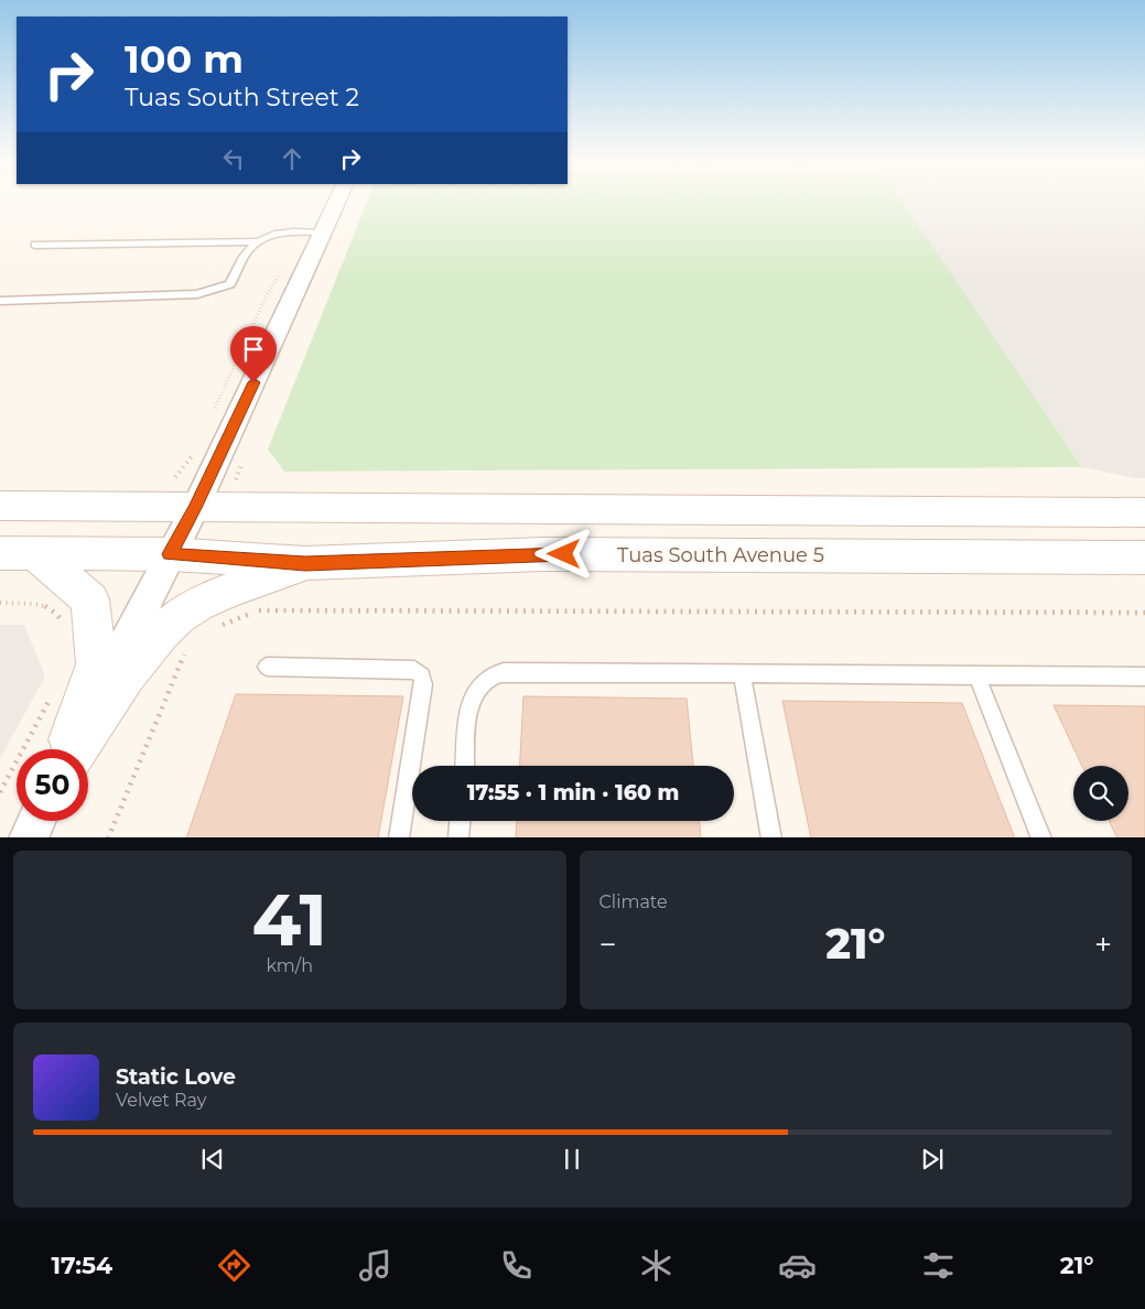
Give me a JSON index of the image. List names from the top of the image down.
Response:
{
  "streets": {
    "main road": ["Tuas South Avenue 5"]
  },
  "page": {
    "turn": ["100 m", "Tuas South Street 2"],
    "limit": "50",
    "trip": "17:55 · 1 min · 160 m",
    "tile": [
      ["41", "km/h"],
      "Climate"
    ],
    "heat": ["−", "21°", "+"],
    "song": ["Static Love", "Velvet Ray"],
    "tabs": ["17:54", "21°"]
  }
}
